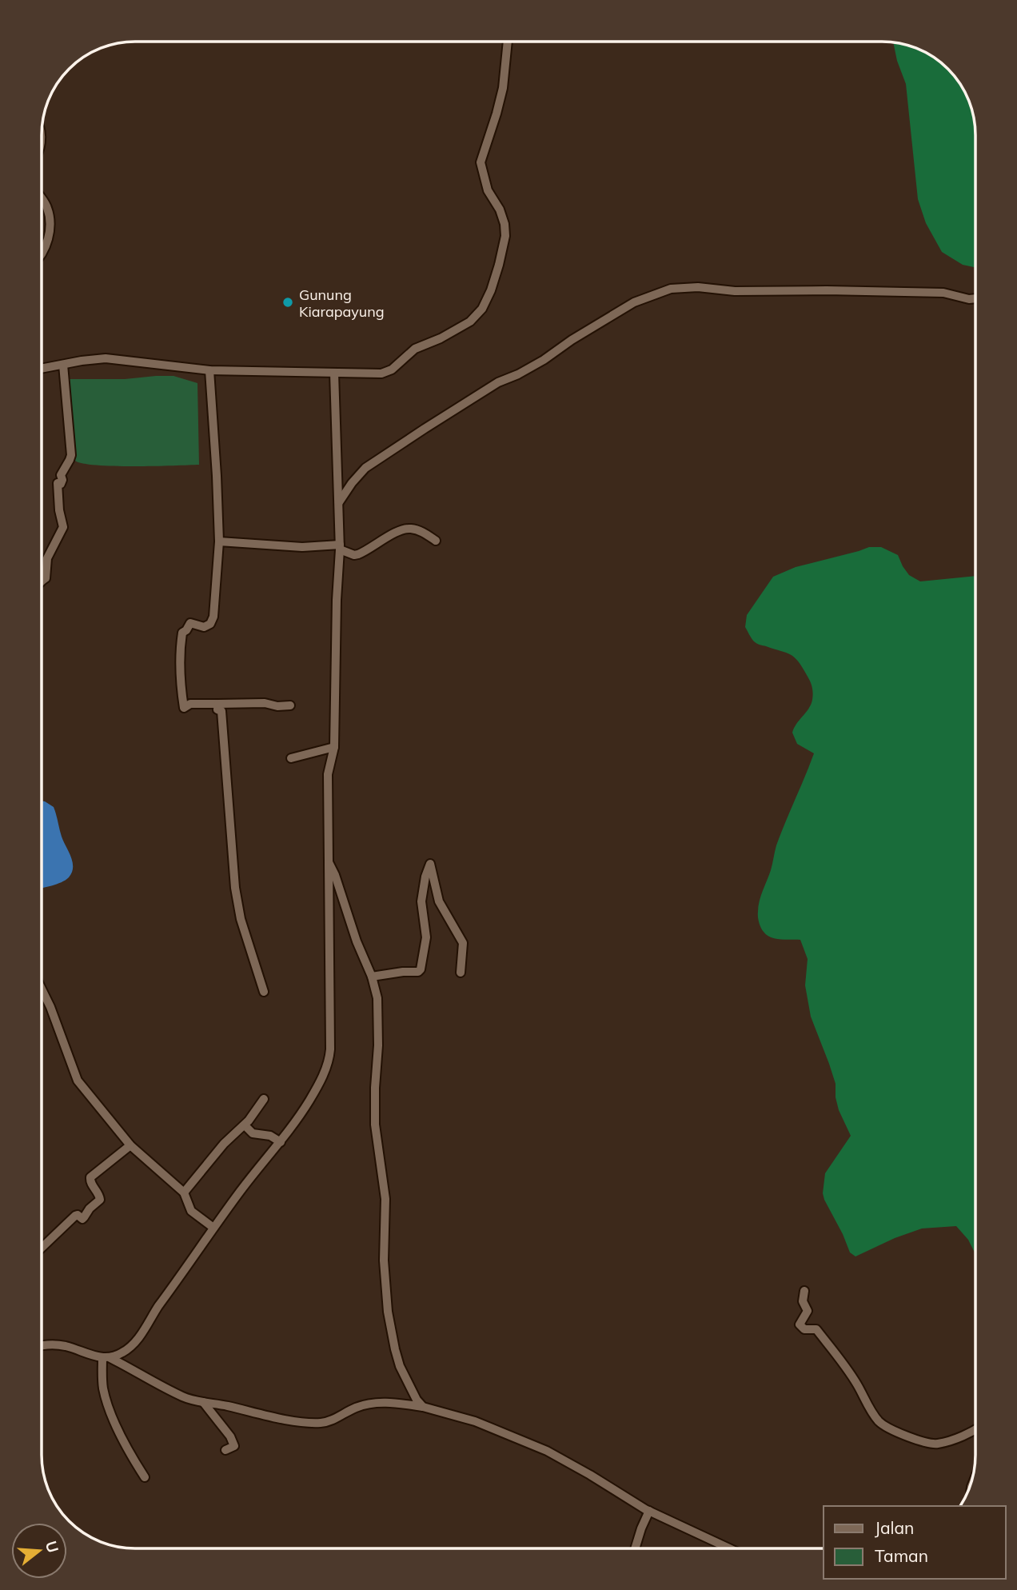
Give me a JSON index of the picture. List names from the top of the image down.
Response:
{
  "places": ["Gunung Kiarapayung"],
  "legend": ["Jalan", "Taman"],
  "north": "right"
}
